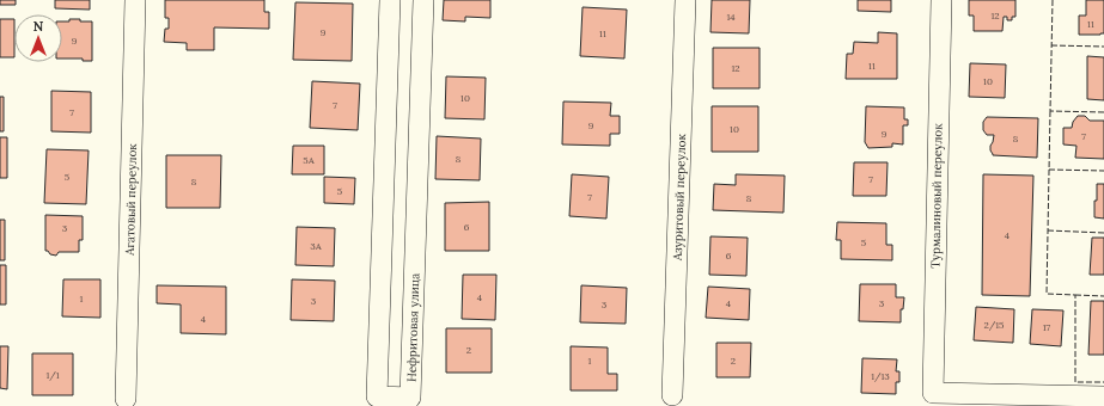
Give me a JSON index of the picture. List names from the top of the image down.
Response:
{
  "streets": {
    "street": [
      "Турмалиновый переулок",
      "Азуритовый переулок",
      "Агатовый переулок",
      "Нефритовая улица"
    ]
  },
  "house_numbers": [
    "12",
    "14",
    "11",
    "9",
    "11",
    "9",
    "11",
    "12",
    "10",
    "10",
    "7",
    "7",
    "9",
    "10",
    "9",
    "7",
    "8",
    "8",
    "5А",
    "5",
    "7",
    "8",
    "5",
    "7",
    "8",
    "6",
    "3",
    "4",
    "5",
    "3А",
    "6",
    "4",
    "1",
    "3",
    "4",
    "3",
    "3",
    "4",
    "2/15",
    "17",
    "2",
    "1",
    "2",
    "1/1",
    "1/13"
  ],
  "north": "top"
}
